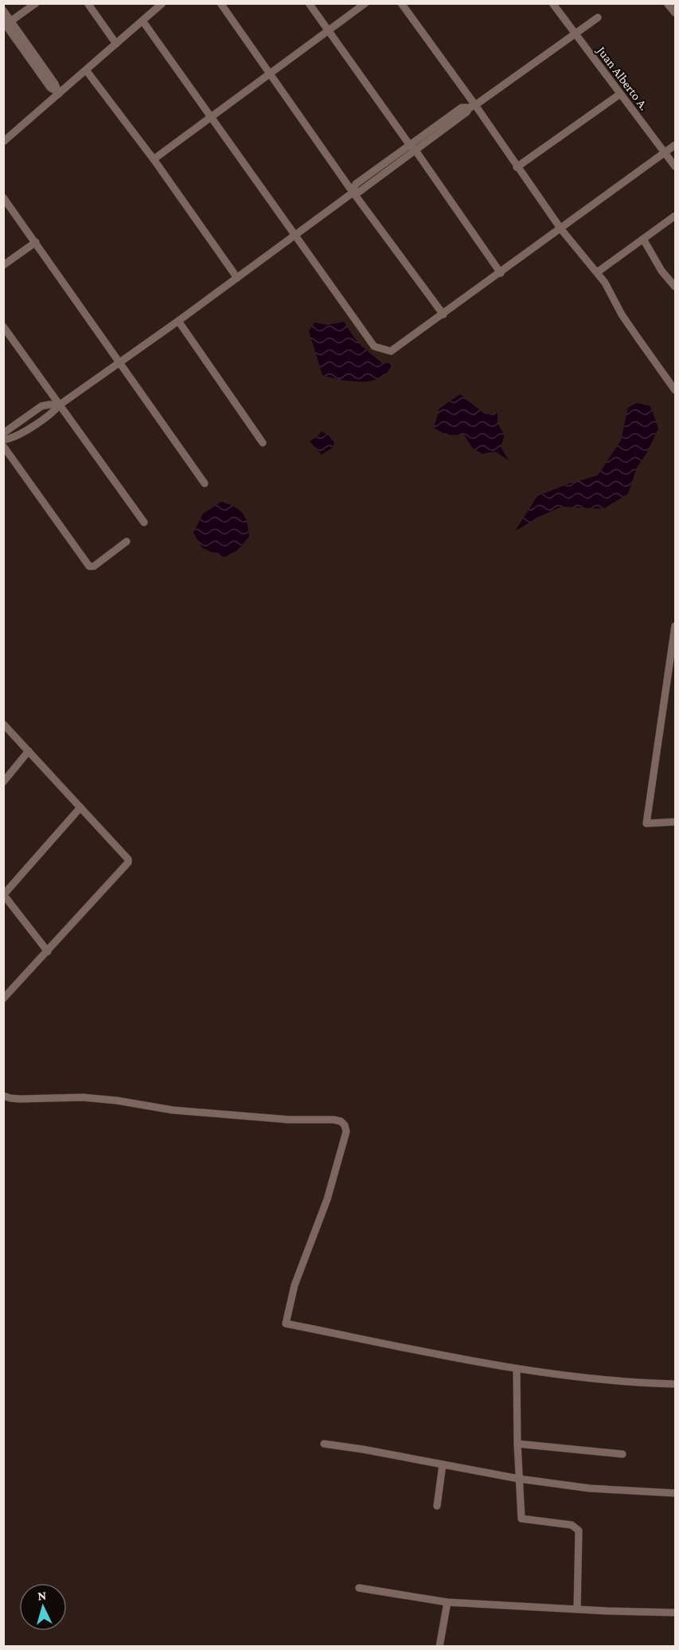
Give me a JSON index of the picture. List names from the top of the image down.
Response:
{
  "streets": {
    "street": ["Juan Alberto A."]
  },
  "north": "top"
}
